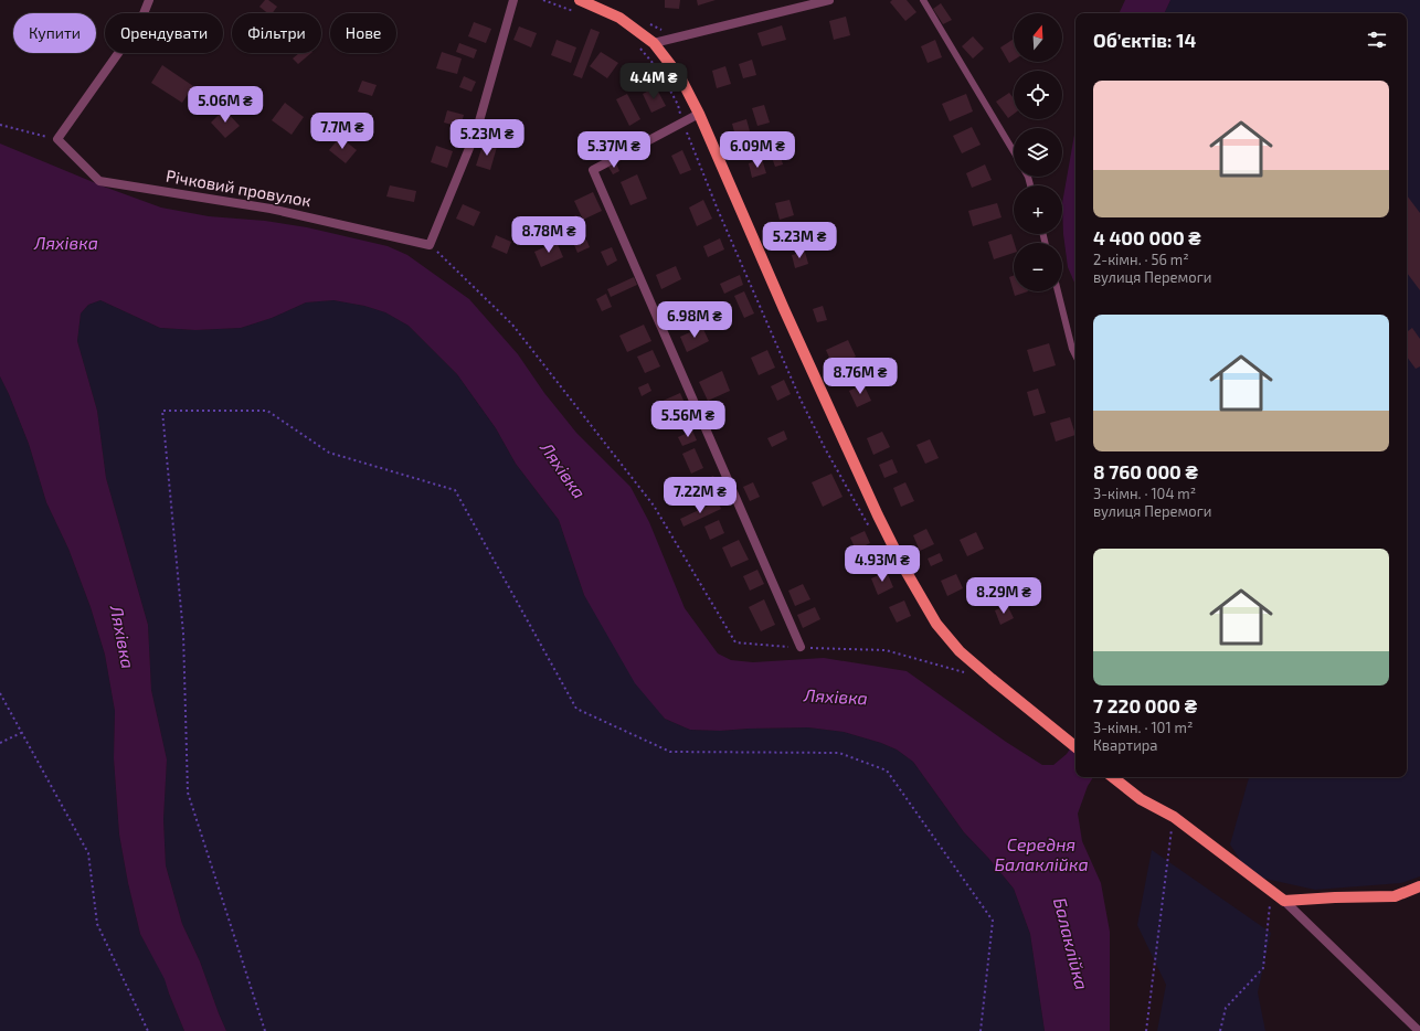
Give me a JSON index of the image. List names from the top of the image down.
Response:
{
  "streets": {
    "street": ["Річковий провулок"]
  },
  "water": ["Ляхівка", "Середня Балаклійка", "Балаклійка"],
  "north": "top",
  "page": {
    "map_buttons": ["+", "−"],
    "chip": [
      "Купити",
      "Орендувати",
      "Фільтри",
      "Нове"
    ],
    "heading": "Об’єктів: 14",
    "price": [
      "4.4M ₴",
      "5.06M ₴",
      "7.7M ₴",
      "5.23M ₴",
      "5.37M ₴",
      "6.09M ₴",
      "8.78M ₴",
      "5.23M ₴",
      "6.98M ₴",
      "8.76M ₴",
      "5.56M ₴",
      "7.22M ₴",
      "4.93M ₴",
      "8.29M ₴"
    ],
    "list": [
      {
        "name": "4 400 000 ₴",
        "note": "2-кімн. · 56 m² · вулиця Перемоги"
      },
      {
        "name": "8 760 000 ₴",
        "note": "3-кімн. · 104 m² · вулиця Перемоги"
      },
      {
        "name": "7 220 000 ₴",
        "note": "3-кімн. · 101 m² · Квартира"
      }
    ]
  }
}
